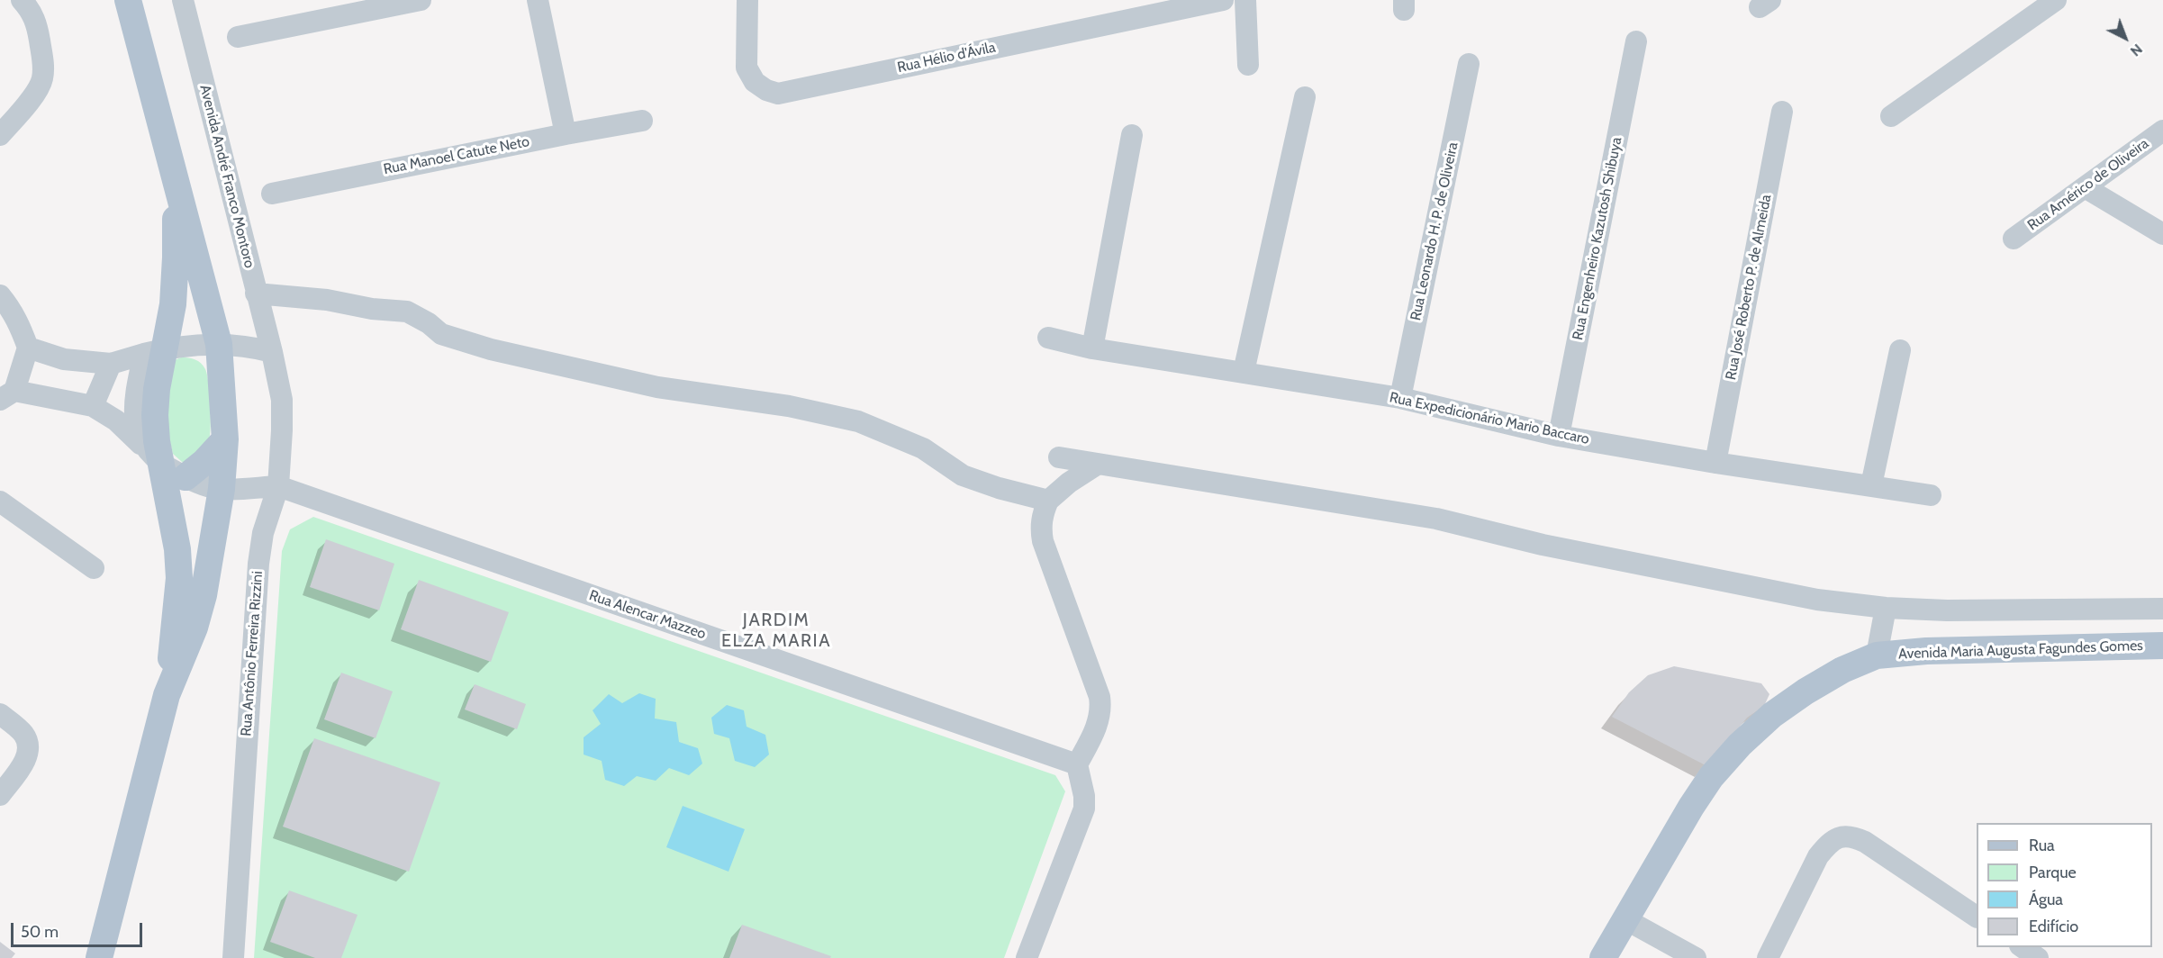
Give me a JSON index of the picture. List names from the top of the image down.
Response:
{
  "streets": {
    "main road": ["Avenida Maria Augusta Fagundes Gomes"],
    "street": [
      "Rua Hélio d'Ávila",
      "Rua Manoel Catute Neto",
      "Avenida André Franco Montoro",
      "Rua Américo de Oliveira",
      "Rua Leonardo H. P. de Oliveira",
      "Rua Engenheiro Kazutosh Shibuya",
      "Rua José Roberto P. de Almeida",
      "Rua Expedicionário Mario Baccaro",
      "Rua Alencar Mazzeo",
      "Rua Antônio Ferreira Rizzini"
    ]
  },
  "crossings": [
    ["Avenida André Franco Montoro", "Rua Antônio Ferreira Rizzini"],
    ["Rua Leonardo H. P. de Oliveira", "Rua Expedicionário Mario Baccaro"],
    ["Rua Engenheiro Kazutosh Shibuya", "Rua Expedicionário Mario Baccaro"],
    ["Rua José Roberto P. de Almeida", "Rua Expedicionário Mario Baccaro"],
    ["Rua Alencar Mazzeo", "Rua Antônio Ferreira Rizzini"]
  ],
  "districts": ["JARDIM ELZA MARIA"],
  "legend": [
    "Rua",
    "Parque",
    "Água",
    "Edifício"
  ],
  "scale_bar": "50 m",
  "north": "bottom right"
}
